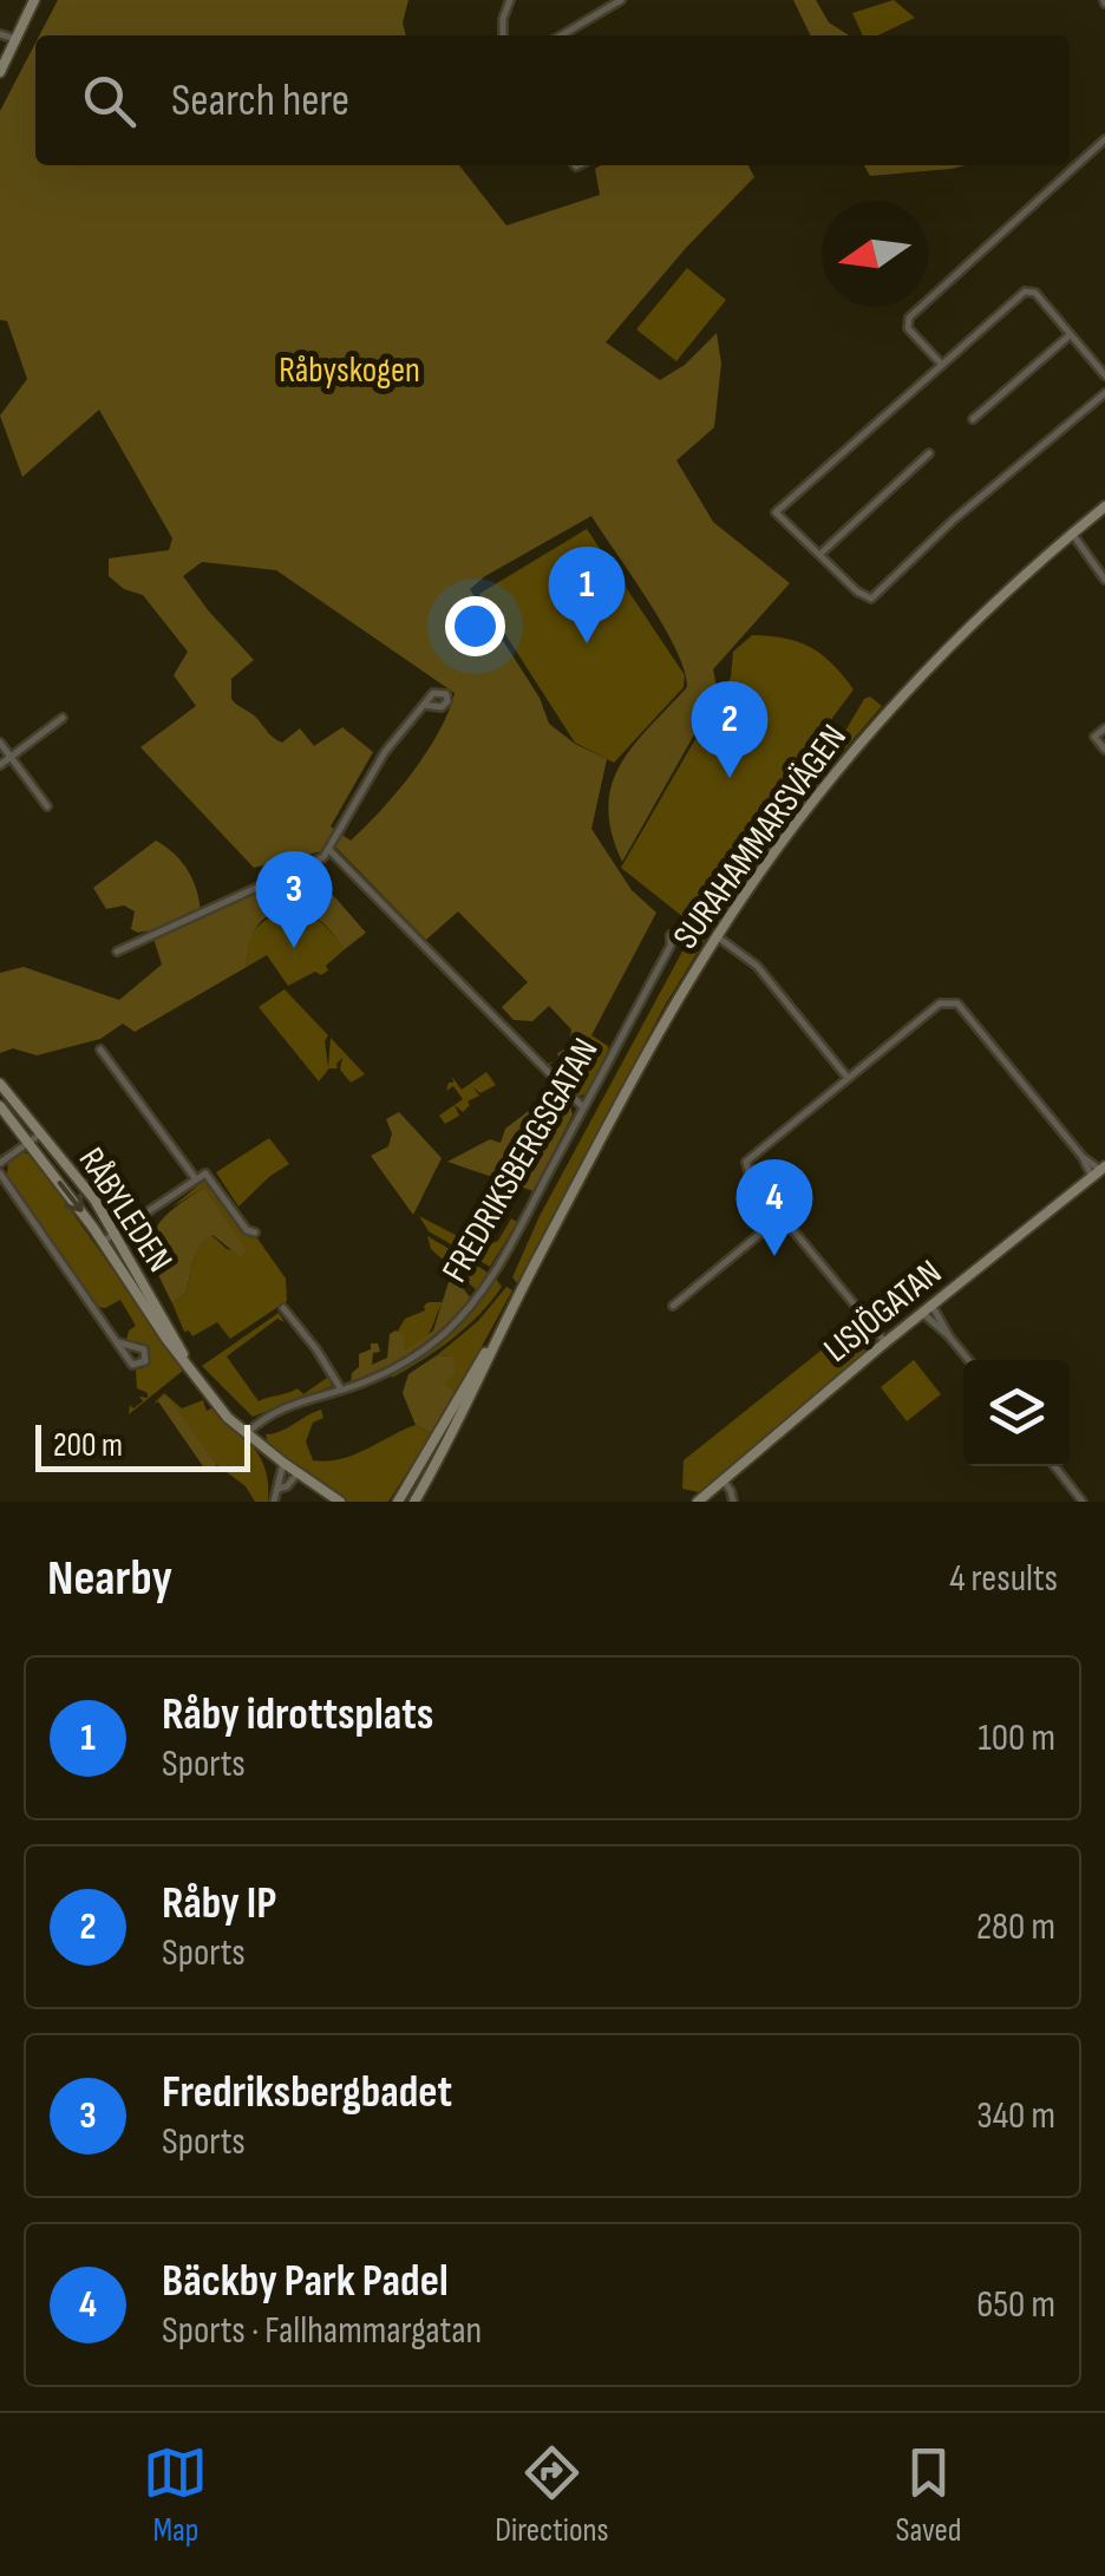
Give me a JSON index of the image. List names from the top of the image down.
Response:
{
  "streets": {
    "main road": ["SURAHAMMARSVÄGEN", "RÅBYLEDEN", "LISJÖGATAN"],
    "street": ["FREDRIKSBERGSGATAN"]
  },
  "crossings": [
    ["FREDRIKSBERGSGATAN", "RÅBYLEDEN"]
  ],
  "parks": ["Råbyskogen"],
  "scale_bar": "200 m",
  "north": "left",
  "page": {
    "search": "Search here",
    "pins": [
      "1",
      "2",
      "3",
      "4"
    ],
    "scale": "200 m",
    "heading": ["Nearby", "4 results"],
    "list": [
      {
        "mark": "1",
        "name": "Råby idrottsplats",
        "note": "Sports",
        "value": "100 m"
      },
      {
        "mark": "2",
        "name": "Råby IP",
        "note": "Sports",
        "value": "280 m"
      },
      {
        "mark": "3",
        "name": "Fredriksbergbadet",
        "note": "Sports",
        "value": "340 m"
      },
      {
        "mark": "4",
        "name": "Bäckby Park Padel",
        "note": "Sports · Fallhammargatan",
        "value": "650 m"
      }
    ],
    "nav": ["Map", "Directions", "Saved"]
  }
}
